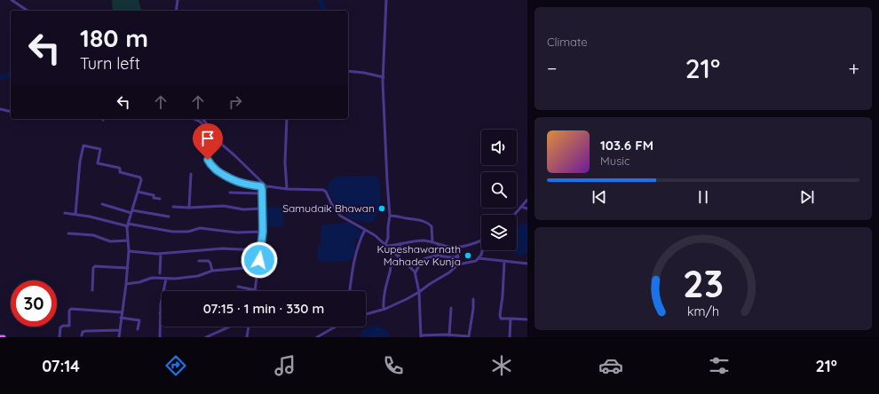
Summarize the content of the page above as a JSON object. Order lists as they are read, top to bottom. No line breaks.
{"places":["Samudaik Bhawan","Kupeshawarnath Mahadev Kunja"],"page":{"tile":"Climate","turn":["180 m","Turn left"],"heat":["−","21°","+"],"song":["103.6 FM","Music"],"limit":"30","trip":"07:15 · 1 min · 330 m","tabs":["07:14","21°"],"gauge":["23","km/h"]}}
